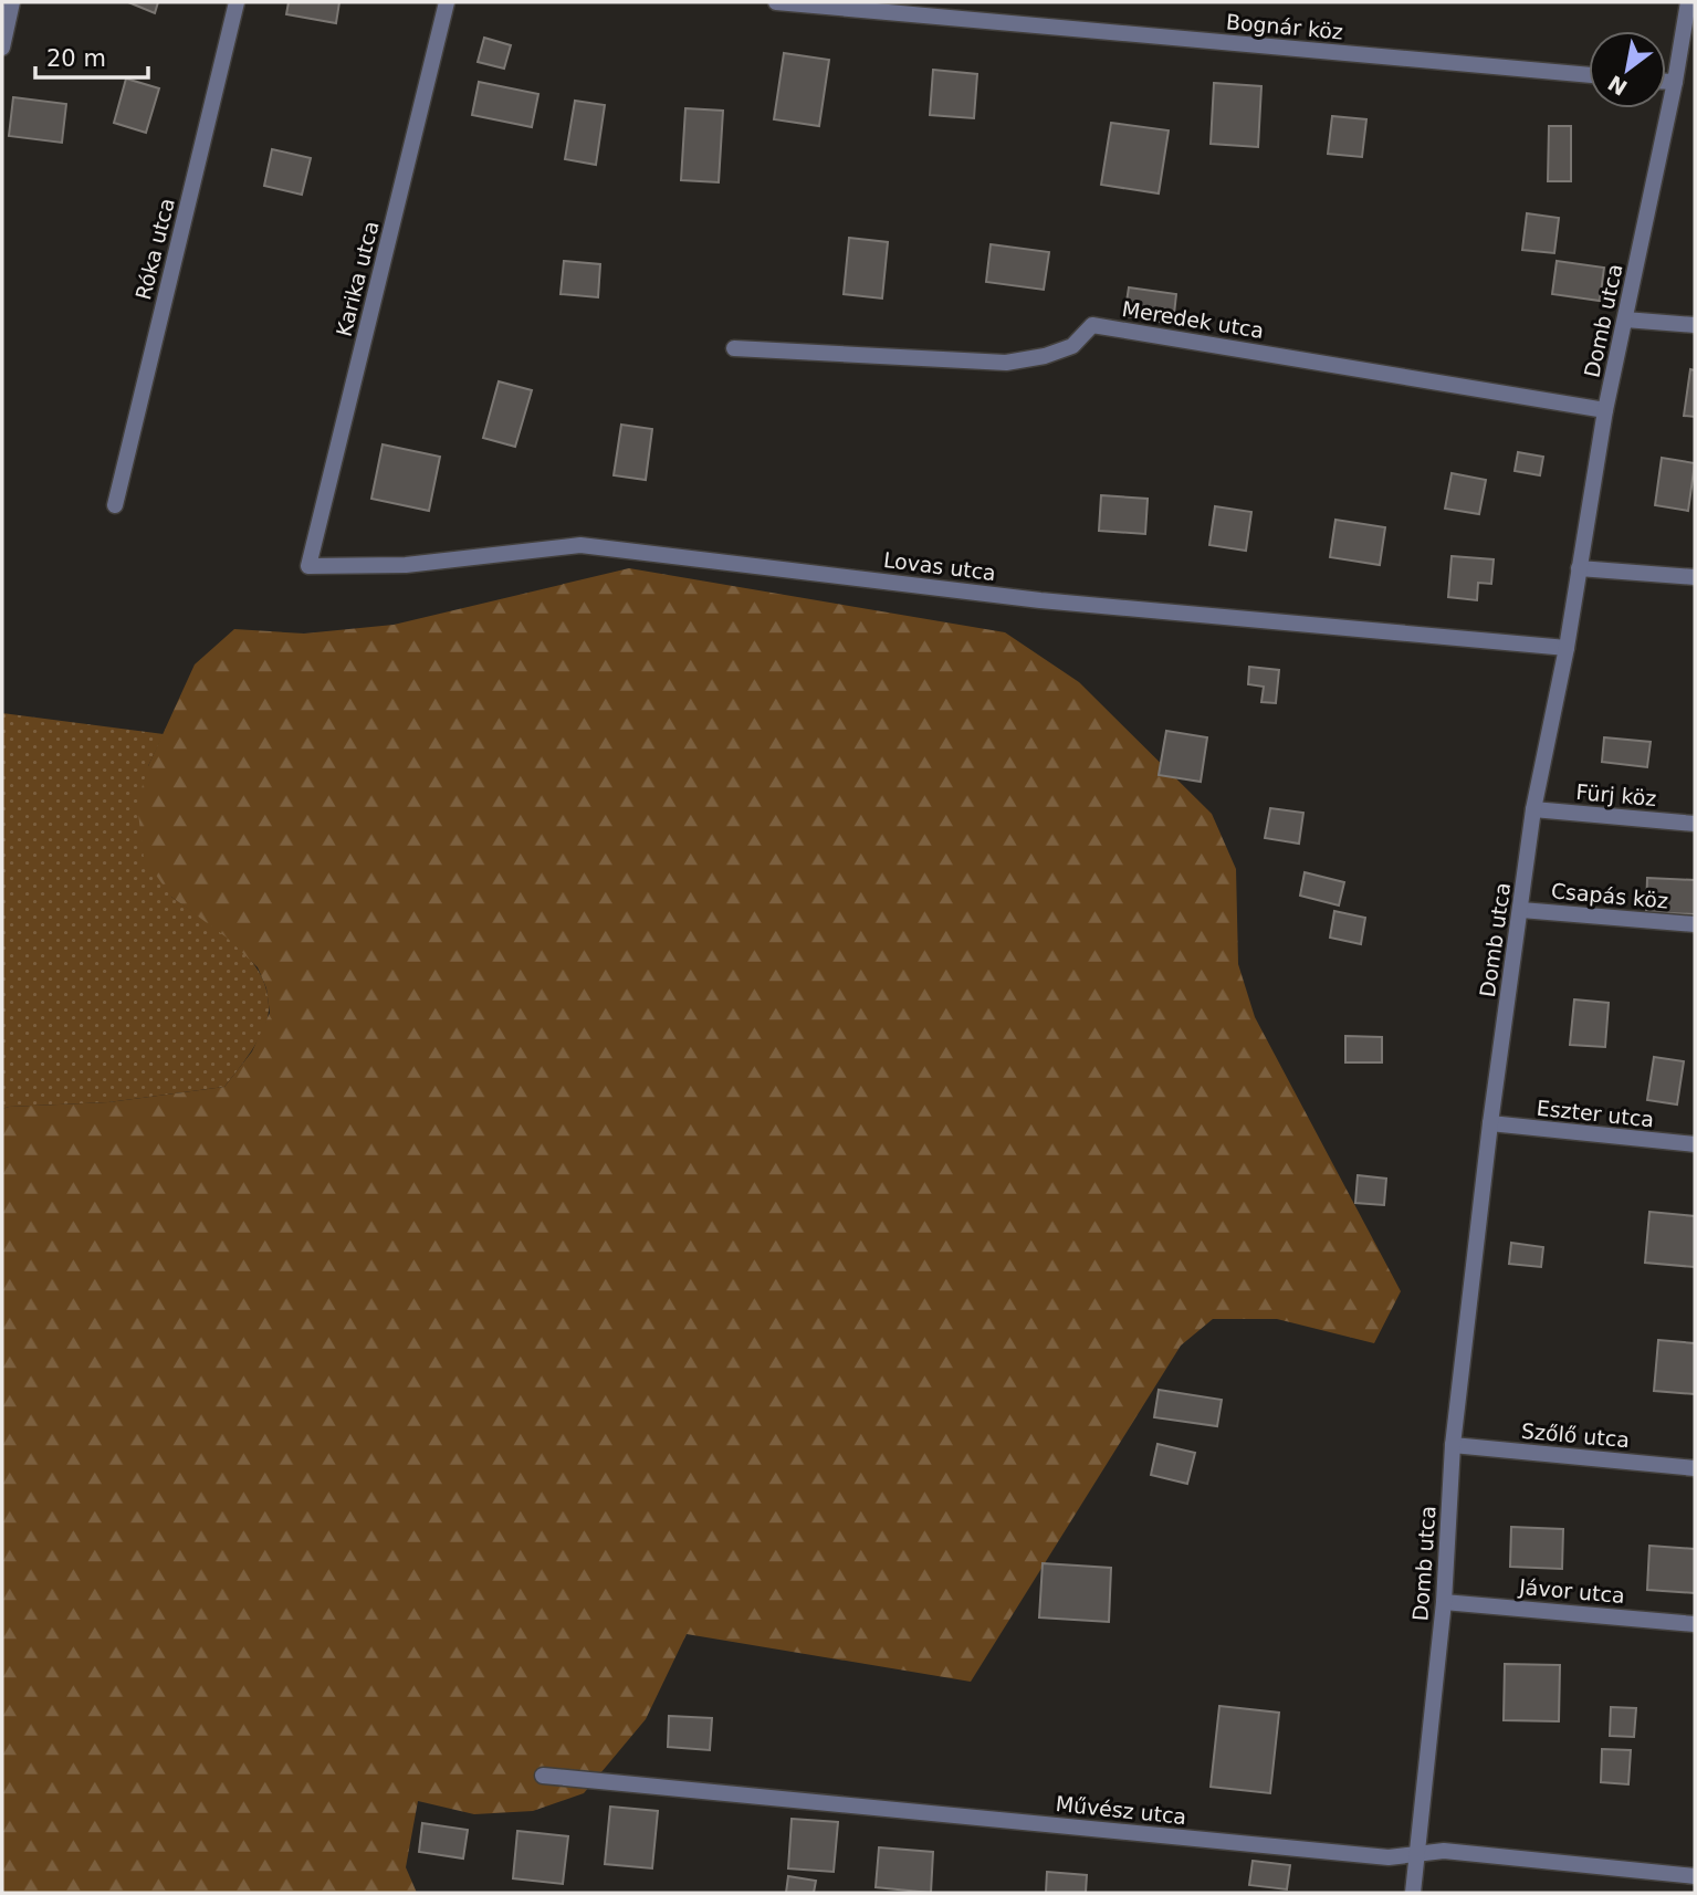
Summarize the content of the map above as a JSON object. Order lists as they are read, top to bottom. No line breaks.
{"streets":{"street":["Bognár köz","Róka utca","Karika utca","Meredek utca","Domb utca","Lovas utca","Fürj köz","Csapás köz","Eszter utca","Szőlő utca","Jávor utca","Művész utca"]},"crossings":[["Karika utca","Lovas utca"],["Meredek utca","Domb utca"],["Domb utca","Lovas utca"],["Domb utca","Fürj köz"],["Domb utca","Csapás köz"],["Domb utca","Eszter utca"],["Domb utca","Szőlő utca"],["Domb utca","Jávor utca"],["Domb utca","Művész utca"]],"scale_bar":"20 m","north":"bottom left"}
